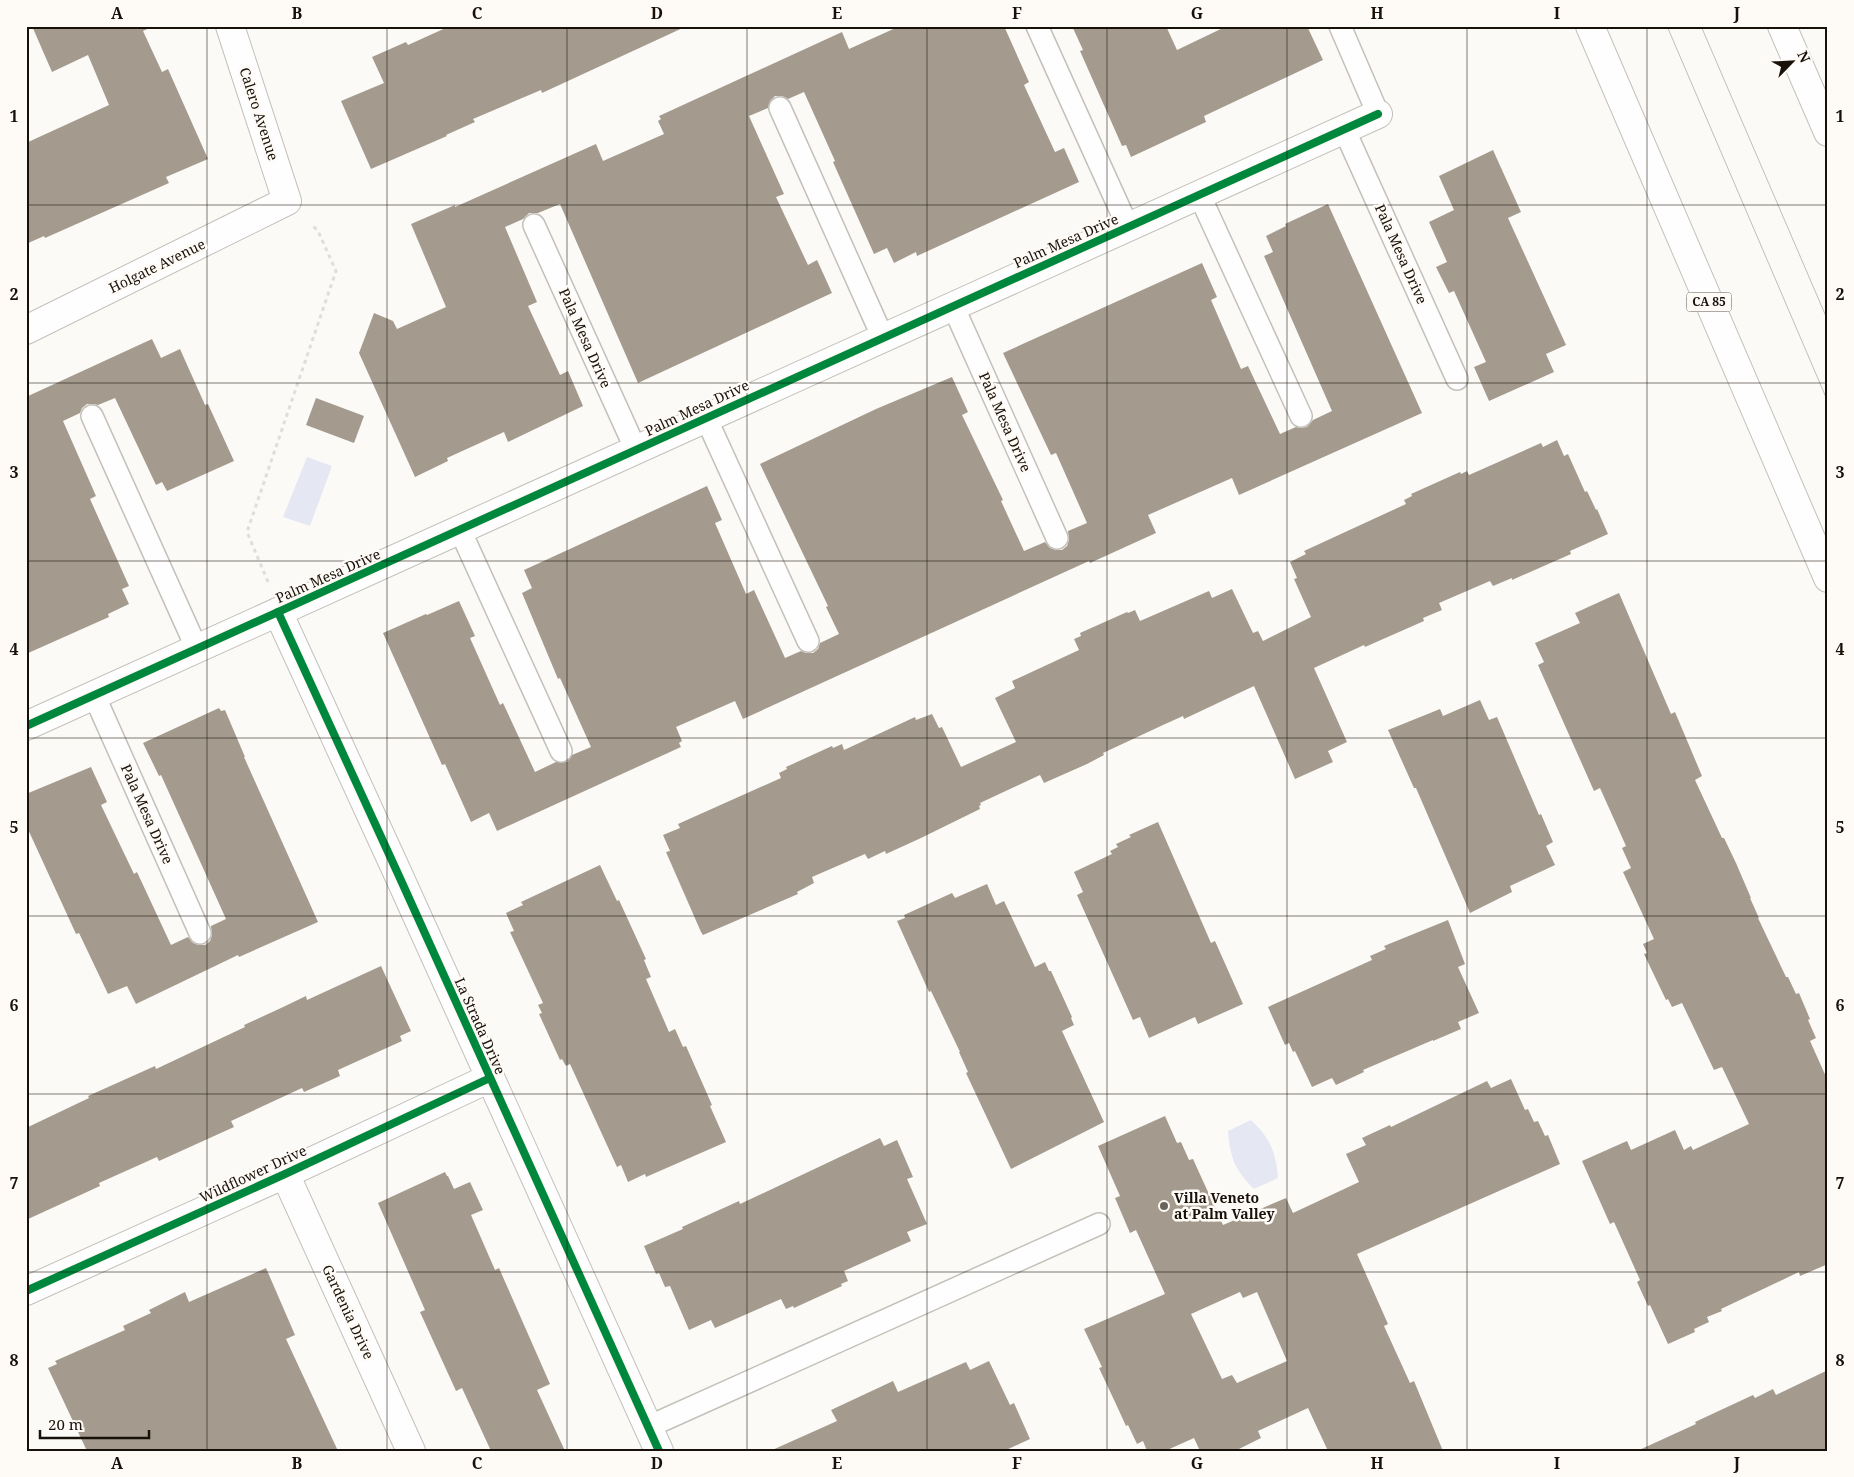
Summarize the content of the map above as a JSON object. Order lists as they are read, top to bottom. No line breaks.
{"streets":{"main road":["Calero Avenue","Palm Mesa Drive","Holgate Avenue","CA 85","La Strada Drive","Wildflower Drive","Gardenia Drive"],"lane":["Pala Mesa Drive"]},"crossings":[["Calero Avenue","Holgate Avenue"],["Palm Mesa Drive","Pala Mesa Drive"],["Palm Mesa Drive","La Strada Drive"],["La Strada Drive","Wildflower Drive"],["Wildflower Drive","Gardenia Drive"]],"places":["Villa Veneto at Palm Valley"],"scale_bar":"20 m","north":"top right","grid":{"columns":["A","B","C","D","E","F","G","H","I","J"],"rows":["1","2","3","4","5","6","7","8"]}}
